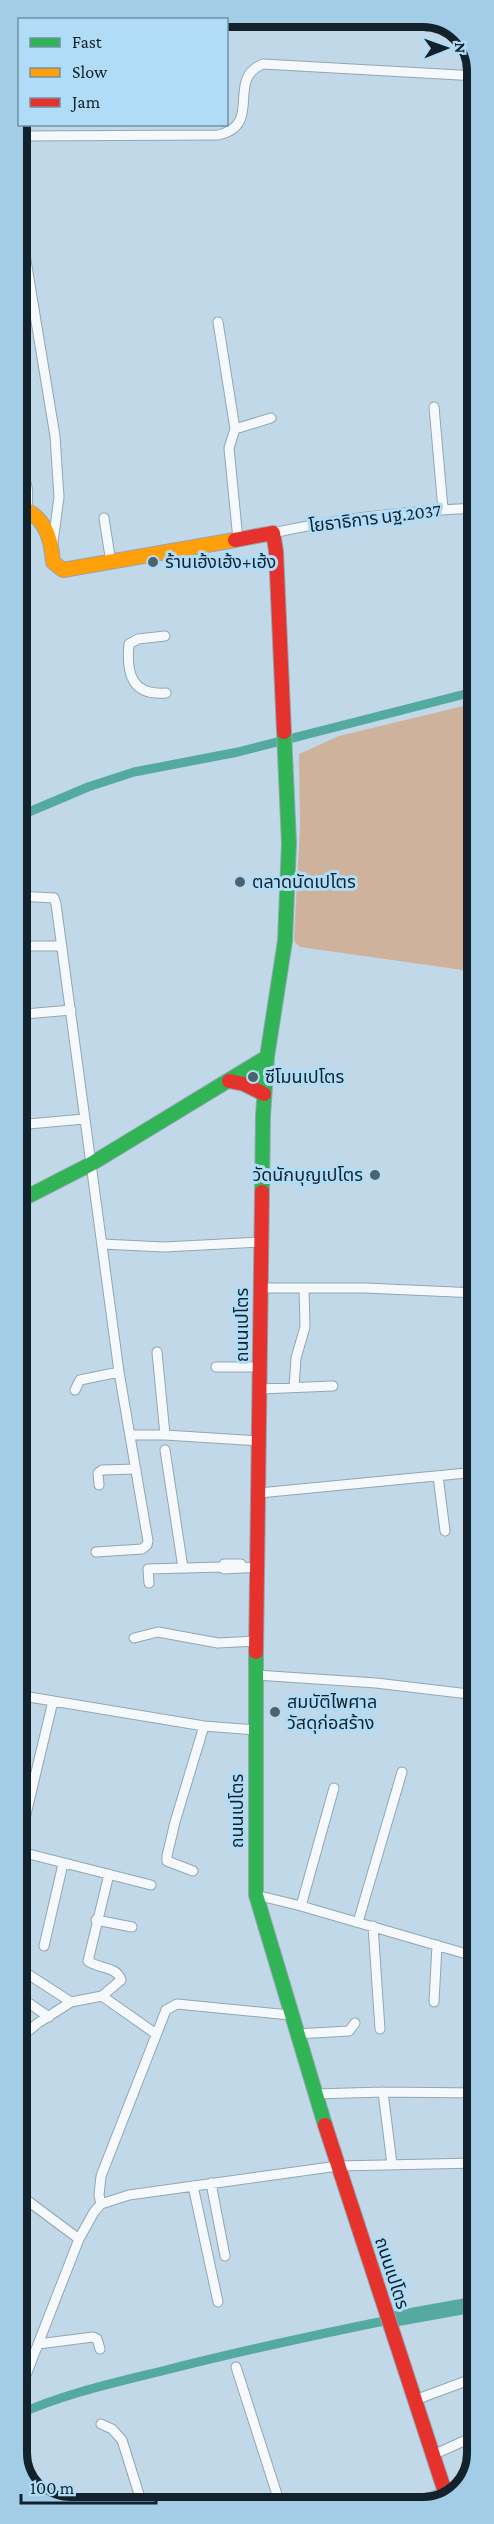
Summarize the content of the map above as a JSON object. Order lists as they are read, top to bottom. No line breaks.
{"streets":{"street":["โยธาธิการ นฐ.2037","ถนนเปโตร"]},"crossings":[["โยธาธิการ นฐ.2037","ถนนเปโตร"]],"places":["ร้านเฮ้งเฮ้ง+เฮ้ง","ตลาดนัดเปโตร","ซีโมนเปโตร","วัดนักบุญเปโตร","สมบัติไพศาล วัสดุก่อสร้าง"],"legend":["Fast","Slow","Jam"],"scale_bar":"100 m","north":"right"}
